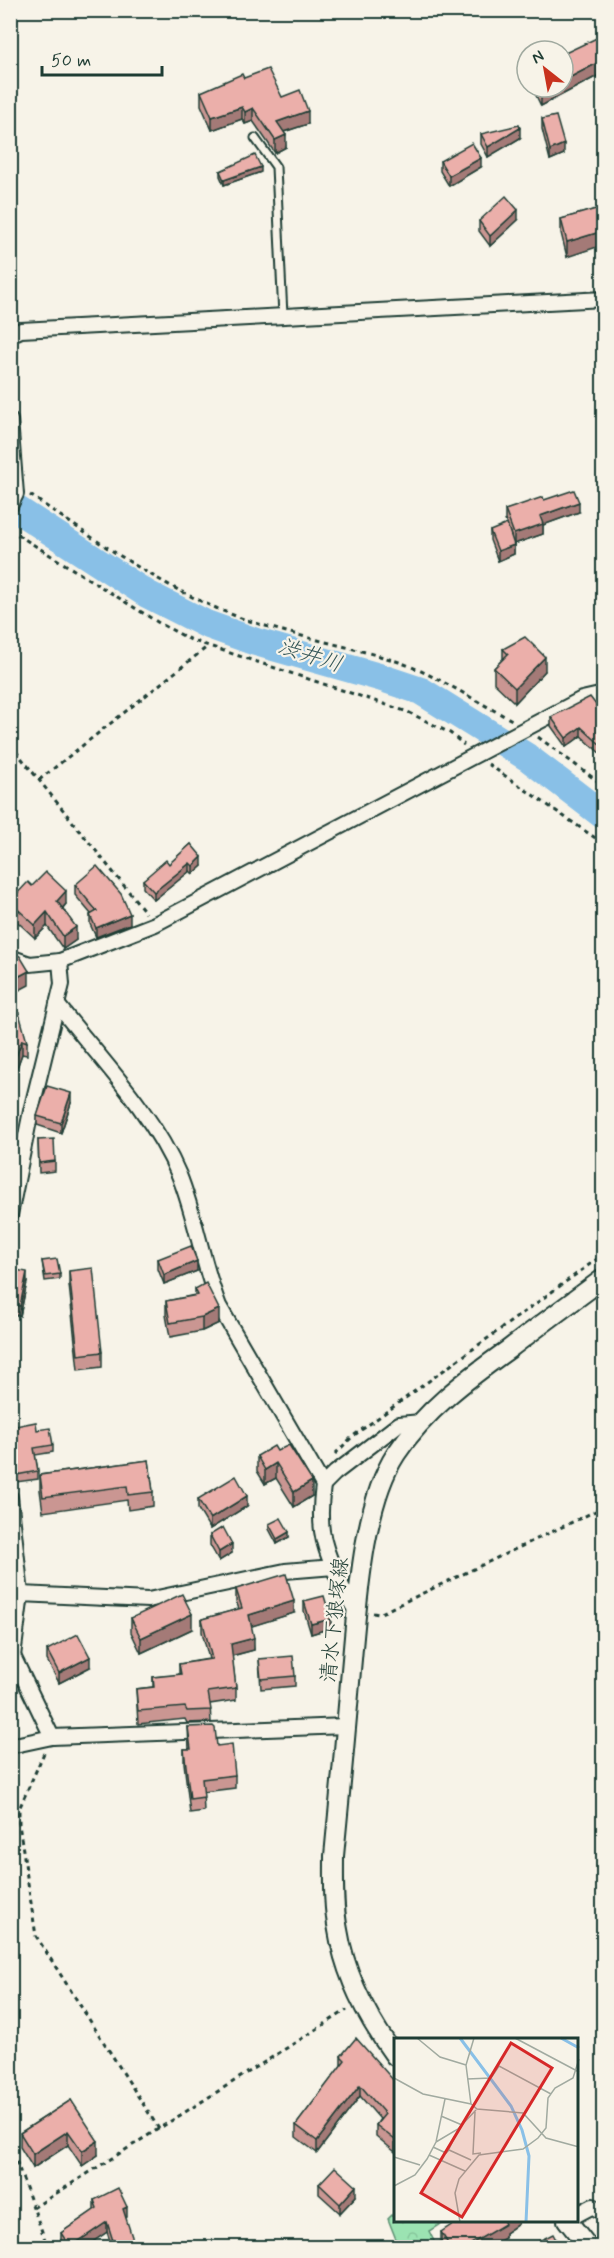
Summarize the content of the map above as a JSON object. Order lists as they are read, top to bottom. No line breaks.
{"streets":{"main road":["清水下狼塚線"]},"water":["渋井川"],"scale_bar":"50 m","north":"top left"}
